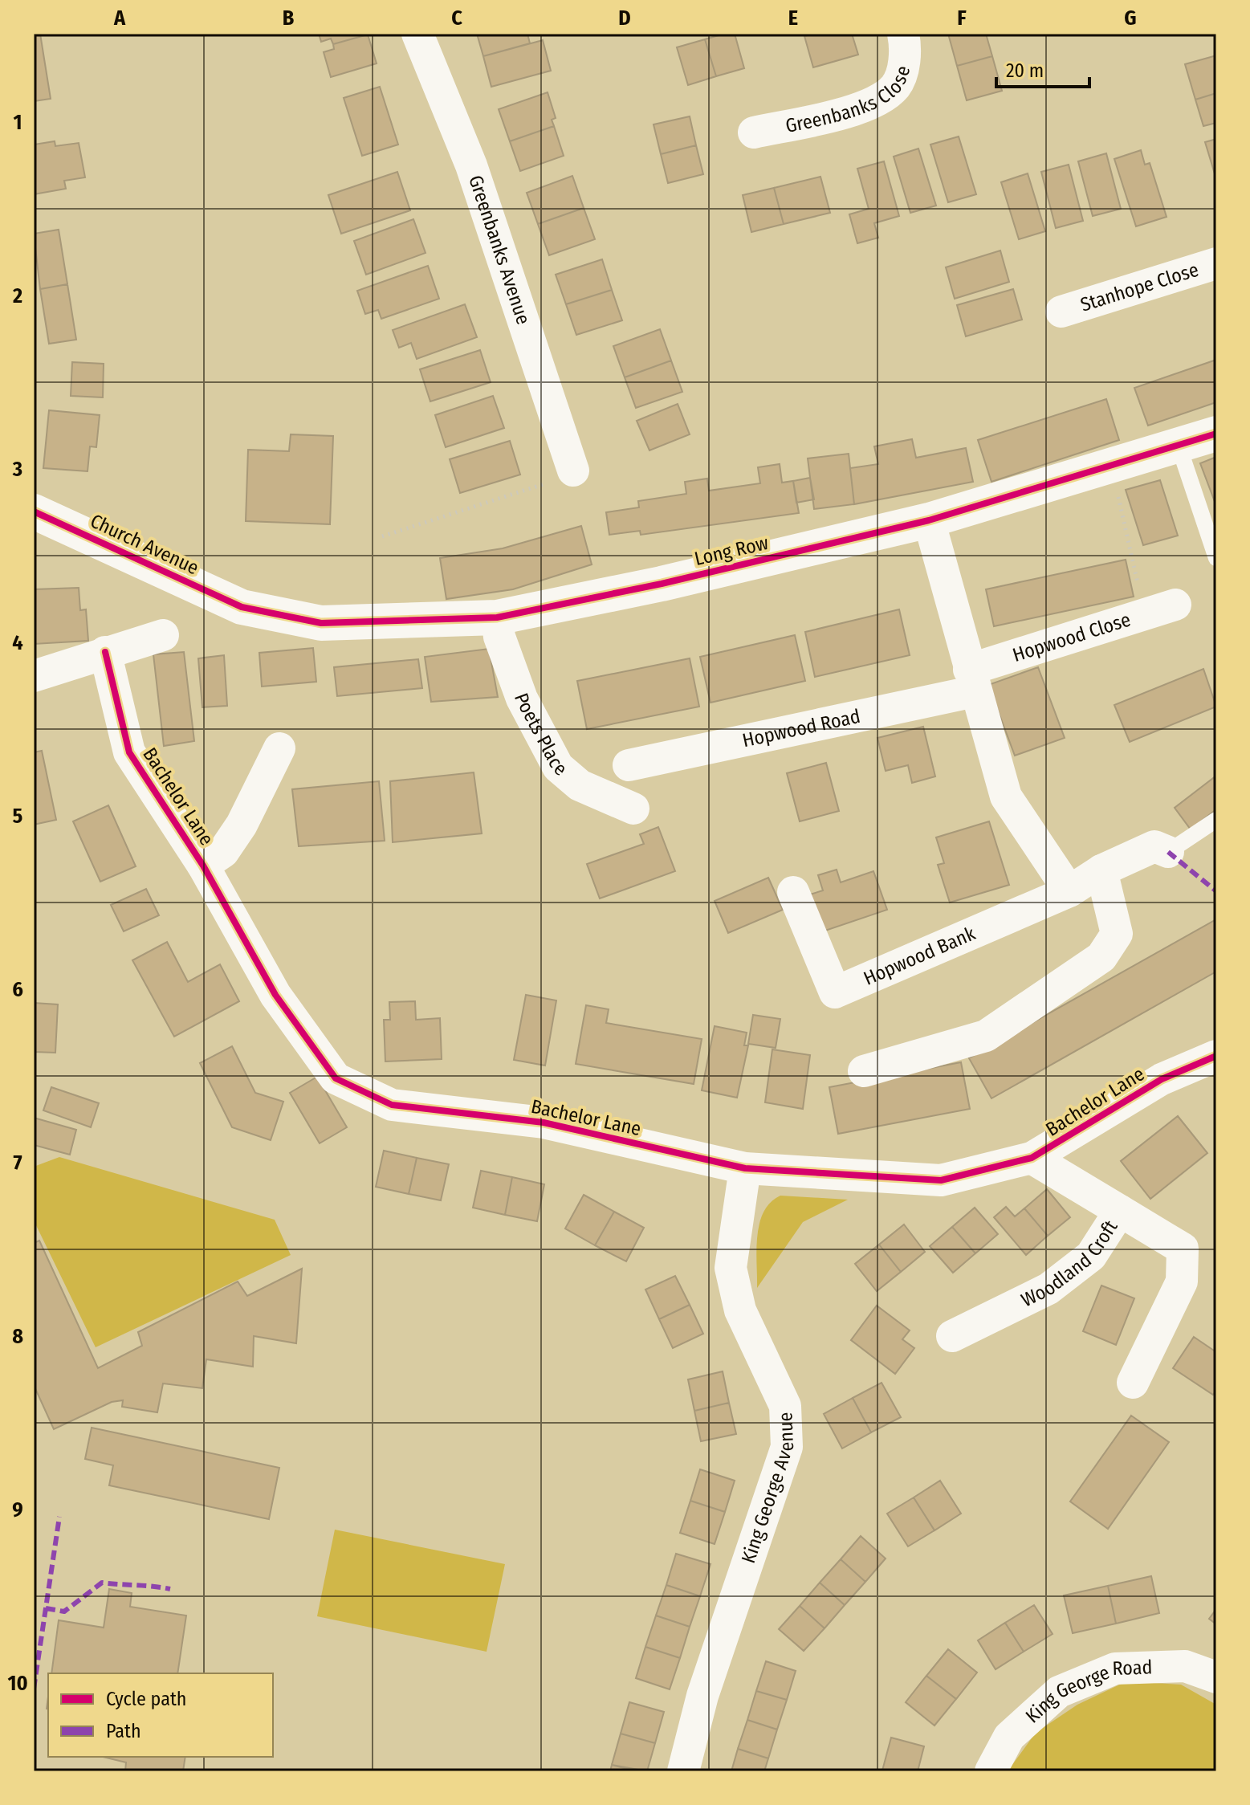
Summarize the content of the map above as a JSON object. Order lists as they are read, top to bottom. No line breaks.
{"streets":{"street":["Greenbanks Close","Greenbanks Avenue","Stanhope Close","Church Avenue","Long Row","Hopwood Close","Hopwood Road","Poets Place","Bachelor Lane","Hopwood Bank","Woodland Croft","King George Avenue","King George Road"]},"crossings":[["Church Avenue","Long Row"],["Long Row","Poets Place"],["Hopwood Close","Hopwood Road"],["Bachelor Lane","Woodland Croft"],["Bachelor Lane","King George Avenue"]],"legend":["Cycle path","Path"],"scale_bar":"20 m","grid":{"columns":["A","B","C","D","E","F","G"],"rows":["1","2","3","4","5","6","7","8","9","10"]}}
